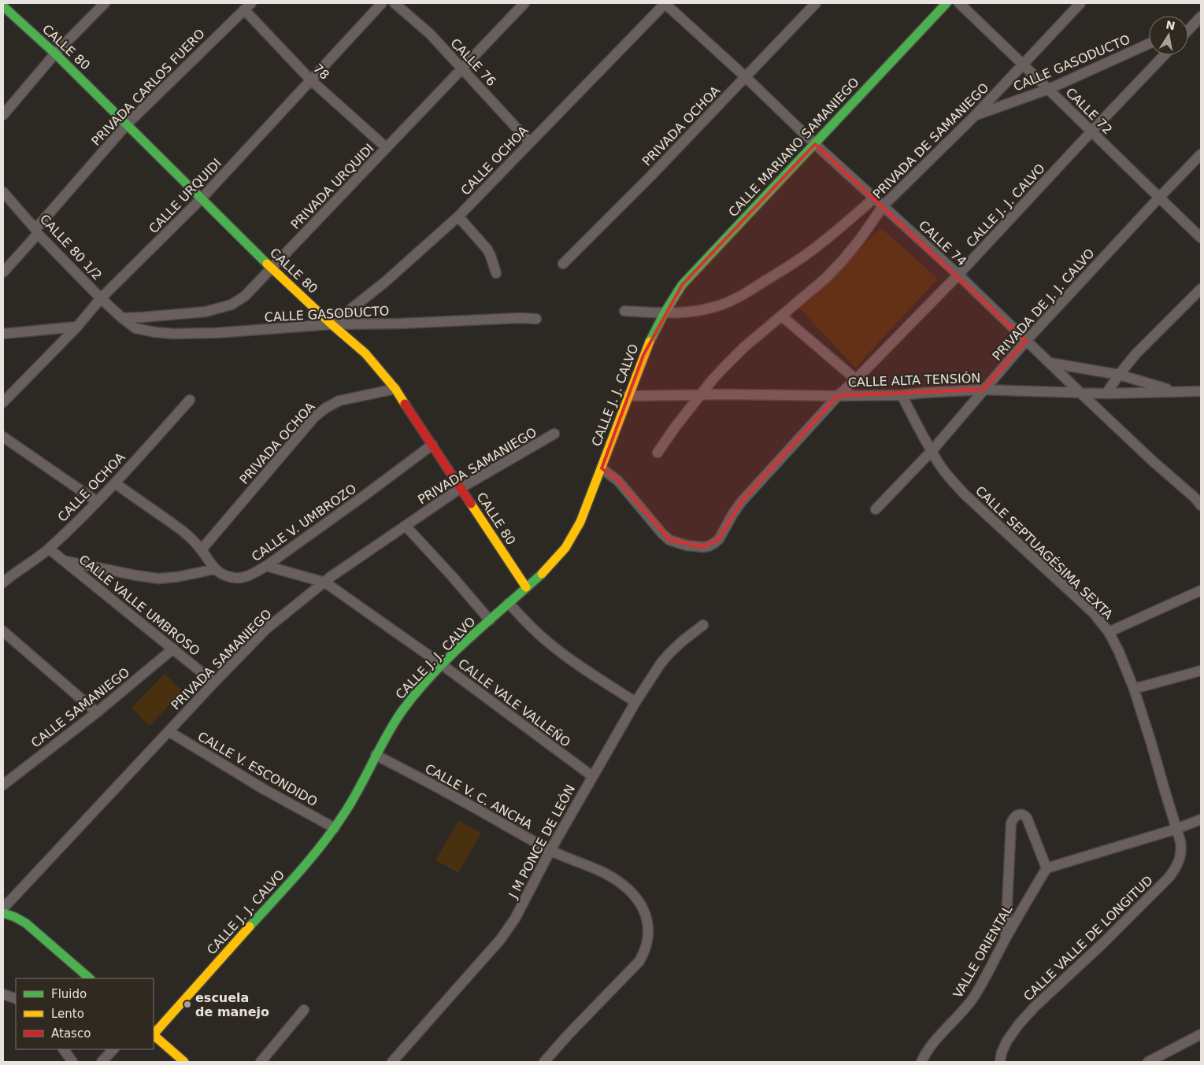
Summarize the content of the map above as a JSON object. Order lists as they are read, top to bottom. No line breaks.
{"streets":{"street":["CALLE 80","CALLE 76","CALLE GASODUCTO","78","PRIVADA CARLOS FUERO","CALLE 72","PRIVADA OCHOA","PRIVADA DE SAMANIEGO","CALLE MARIANO SAMANIEGO","CALLE OCHOA","PRIVADA URQUIDI","CALLE URQUIDI","CALLE J. J. CALVO","CALLE 74","CALLE 80 1/2","PRIVADA DE J. J. CALVO","CALLE ALTA TENSIÓN","PRIVADA SAMANIEGO","CALLE V. UMBROZO","CALLE SEPTUAGÉSIMA SEXTA","CALLE VALLE UMBROSO","CALLE VALE VALLEÑO","CALLE SAMANIEGO","CALLE V. ESCONDIDO","CALLE V. C. ANCHA","J M PONCE DE LEÓN","CALLE VALLE DE LONGITUD","VALLE ORIENTAL"]},"crossings":[["CALLE 80","CALLE GASODUCTO"],["CALLE 80","PRIVADA CARLOS FUERO"],["CALLE 80","PRIVADA OCHOA"],["CALLE 80","CALLE OCHOA"],["CALLE 80","PRIVADA URQUIDI"],["CALLE 80","CALLE URQUIDI"],["CALLE 80","CALLE J. J. CALVO"],["CALLE 80","PRIVADA SAMANIEGO"],["CALLE 80","CALLE V. UMBROZO"],["CALLE 76","CALLE OCHOA"],["CALLE 76","PRIVADA URQUIDI"],["CALLE GASODUCTO","CALLE 72"],["CALLE GASODUCTO","PRIVADA DE SAMANIEGO"],["CALLE GASODUCTO","CALLE OCHOA"],["CALLE GASODUCTO","PRIVADA URQUIDI"],["CALLE GASODUCTO","CALLE 80 1/2"],["78","PRIVADA CARLOS FUERO"],["78","PRIVADA URQUIDI"],["78","CALLE URQUIDI"],["PRIVADA CARLOS FUERO","CALLE 80 1/2"],["CALLE 72","PRIVADA DE SAMANIEGO"],["CALLE 72","CALLE J. J. CALVO"],["CALLE 72","PRIVADA DE J. J. CALVO"],["PRIVADA OCHOA","CALLE 74"],["PRIVADA OCHOA","CALLE V. UMBROZO"],["PRIVADA DE SAMANIEGO","CALLE MARIANO SAMANIEGO"],["PRIVADA DE SAMANIEGO","CALLE J. J. CALVO"],["PRIVADA DE SAMANIEGO","CALLE 74"],["PRIVADA DE SAMANIEGO","CALLE ALTA TENSIÓN"],["CALLE MARIANO SAMANIEGO","CALLE J. J. CALVO"],["CALLE MARIANO SAMANIEGO","CALLE 74"],["CALLE OCHOA","CALLE 74"],["CALLE OCHOA","CALLE V. UMBROZO"],["CALLE OCHOA","CALLE VALLE UMBROSO"],["PRIVADA URQUIDI","CALLE 80 1/2"],["CALLE URQUIDI","CALLE 80 1/2"],["CALLE J. J. CALVO","CALLE 74"],["CALLE J. J. CALVO","CALLE ALTA TENSIÓN"],["CALLE J. J. CALVO","CALLE VALE VALLEÑO"],["CALLE J. J. CALVO","CALLE V. ESCONDIDO"],["CALLE J. J. CALVO","CALLE V. C. ANCHA"],["CALLE 74","PRIVADA DE J. J. CALVO"],["CALLE 74","CALLE ALTA TENSIÓN"],["PRIVADA DE J. J. CALVO","CALLE ALTA TENSIÓN"],["PRIVADA DE J. J. CALVO","CALLE SEPTUAGÉSIMA SEXTA"],["CALLE ALTA TENSIÓN","CALLE SEPTUAGÉSIMA SEXTA"],["PRIVADA SAMANIEGO","CALLE VALLE UMBROSO"],["PRIVADA SAMANIEGO","CALLE VALE VALLEÑO"],["PRIVADA SAMANIEGO","CALLE V. ESCONDIDO"],["CALLE V. UMBROZO","CALLE VALE VALLEÑO"],["CALLE SEPTUAGÉSIMA SEXTA","CALLE VALLE DE LONGITUD"],["CALLE VALLE UMBROSO","CALLE SAMANIEGO"],["CALLE VALE VALLEÑO","J M PONCE DE LEÓN"],["CALLE V. C. ANCHA","J M PONCE DE LEÓN"]],"places":["escuela de manejo"],"legend":["Fluido","Lento","Atasco"],"north":"top"}
